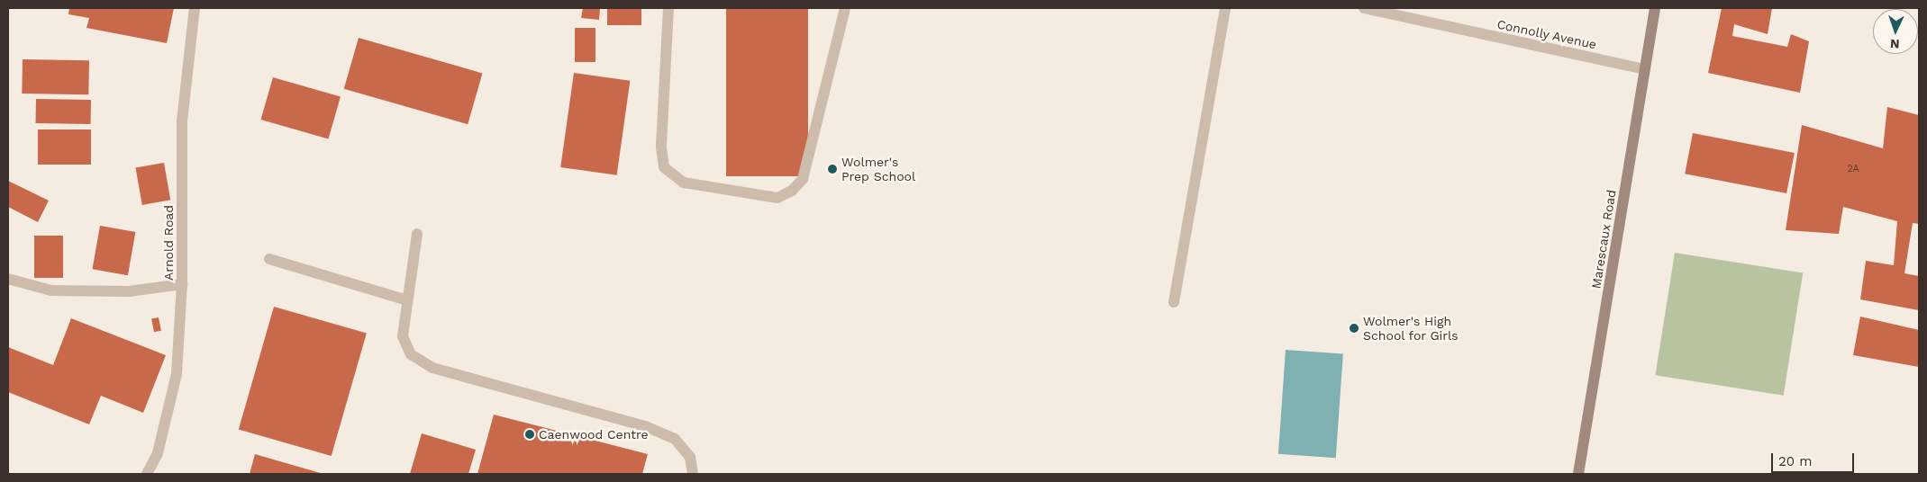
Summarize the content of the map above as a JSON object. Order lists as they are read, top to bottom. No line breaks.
{"streets":{"main road":["Marescaux Road"],"street":["Connolly Avenue","Arnold Road"]},"crossings":[["Connolly Avenue","Marescaux Road"]],"places":["Wolmer's Prep School","Wolmer's High School for Girls","Caenwood Centre"],"house_numbers":["2A"],"scale_bar":"20 m","north":"bottom"}
